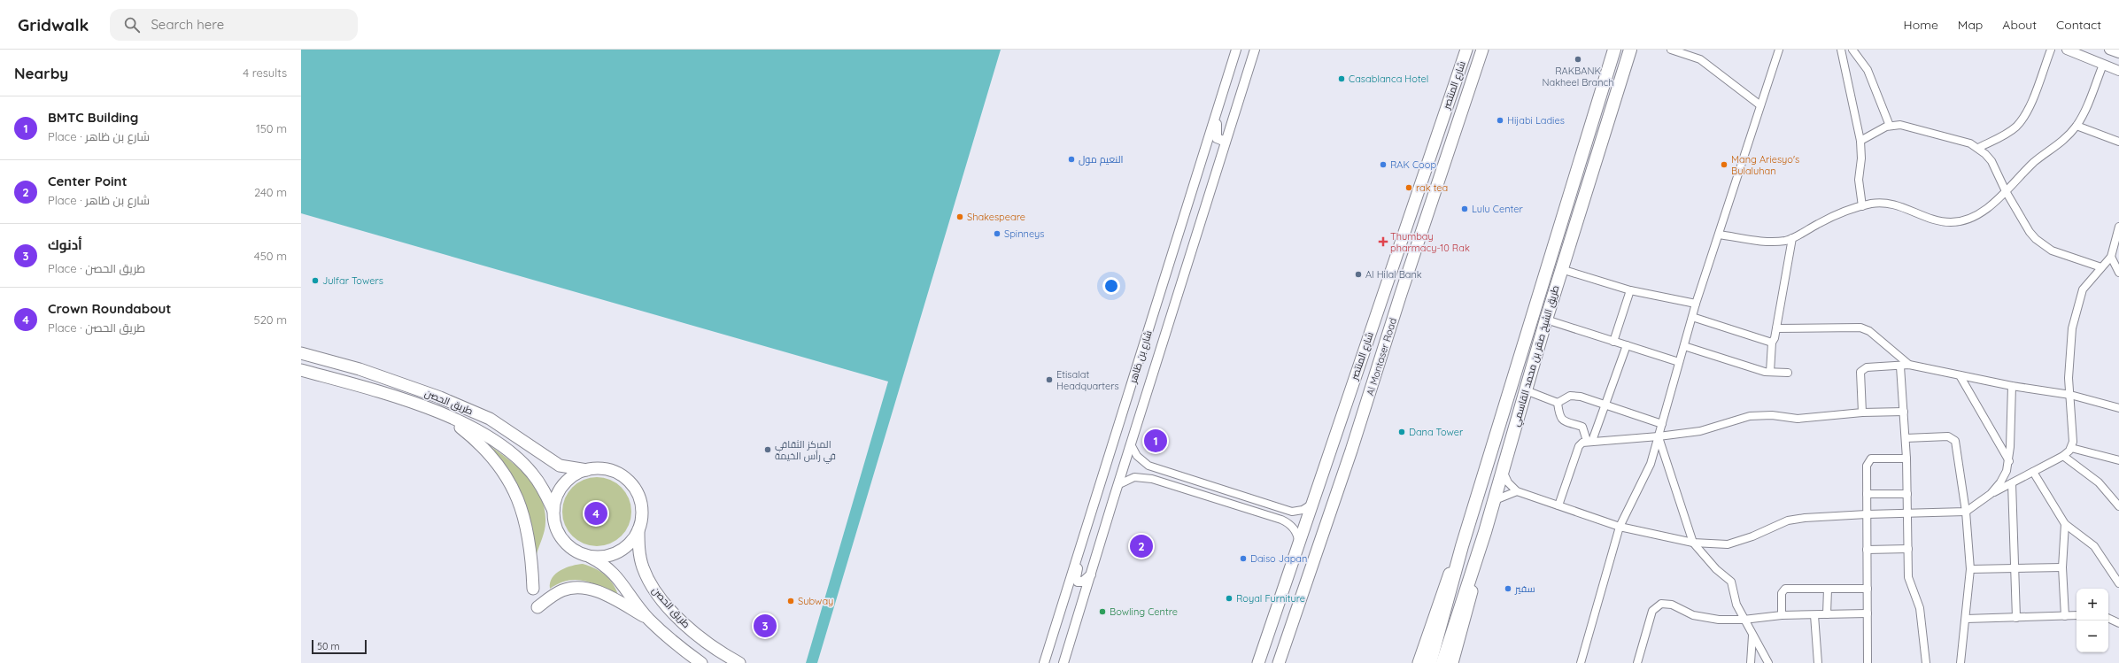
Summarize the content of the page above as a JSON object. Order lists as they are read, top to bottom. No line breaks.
{"streets":{"highway":["طريق الشيخ صقر بن محمد القاسمي"],"main road":["شارع المنتصر","Al Montaser Road","طريق الحصن"],"street":["شارع بن ظاهر"]},"places":{"other":["RAKBANK Nakheel Branch","Casablanca Hotel","Hijabi Ladies","النعيم مول","RAK Coop","Mang Ariesyo's Bulaluhan","rak tea","Lulu Center","Shakespeare","Spinneys","Al Hilal Bank","Julfar Towers","Etisalat Headquarters","Dana Tower","المركز الثقافي في رأس الخيمة","Daiso Japan","سفير","Royal Furniture","Subway","Bowling Centre"],"health":["Thumbay pharmacy-10 Rak"]},"scale_bar":"50 m","page":{"header":"Gridwalk","search":"Search here","nav":["Home","Map","About","Contact"],"heading":["Nearby","4 results"],"list":[{"mark":"1","name":"BMTC Building","note":"Place · شارع بن ظاهر","value":"150 m"},{"mark":"2","name":"Center Point","note":"Place · شارع بن ظاهر","value":"240 m"},{"mark":"3","name":"أدنوك","note":"Place · طريق الحصن","value":"450 m"},{"mark":"4","name":"Crown Roundabout","note":"Place · طريق الحصن","value":"520 m"}],"pins":["1","4","2","3"],"map_buttons":["+","−"],"scale":"50 m"}}
